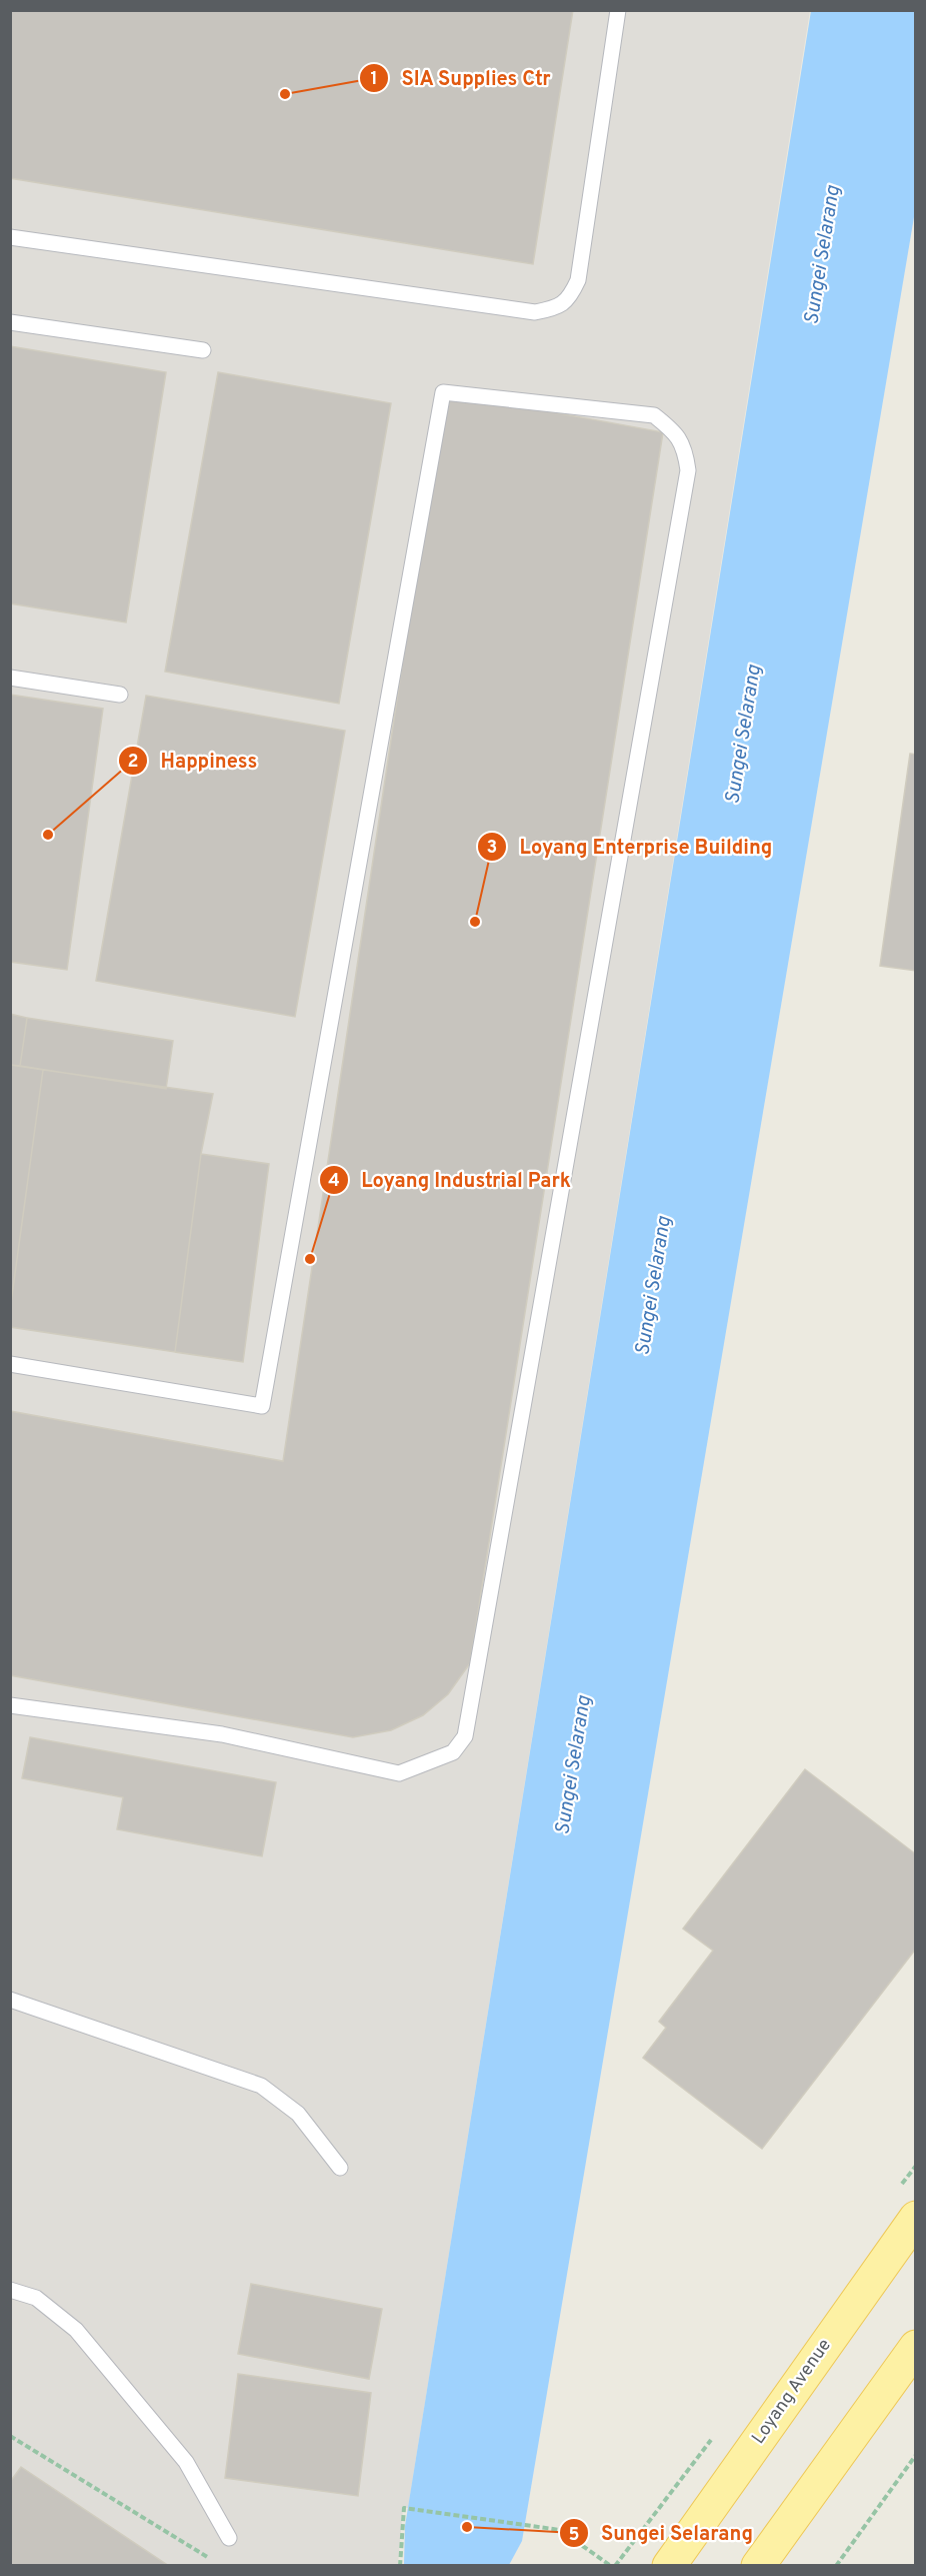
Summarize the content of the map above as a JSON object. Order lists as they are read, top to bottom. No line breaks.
{"streets":{"main road":["Loyang Avenue"]},"water":["Sungei Selarang"],"places":["SIA Supplies Ctr","Happiness","Loyang Enterprise Building","Loyang Industrial Park","Sungei Selarang"]}
